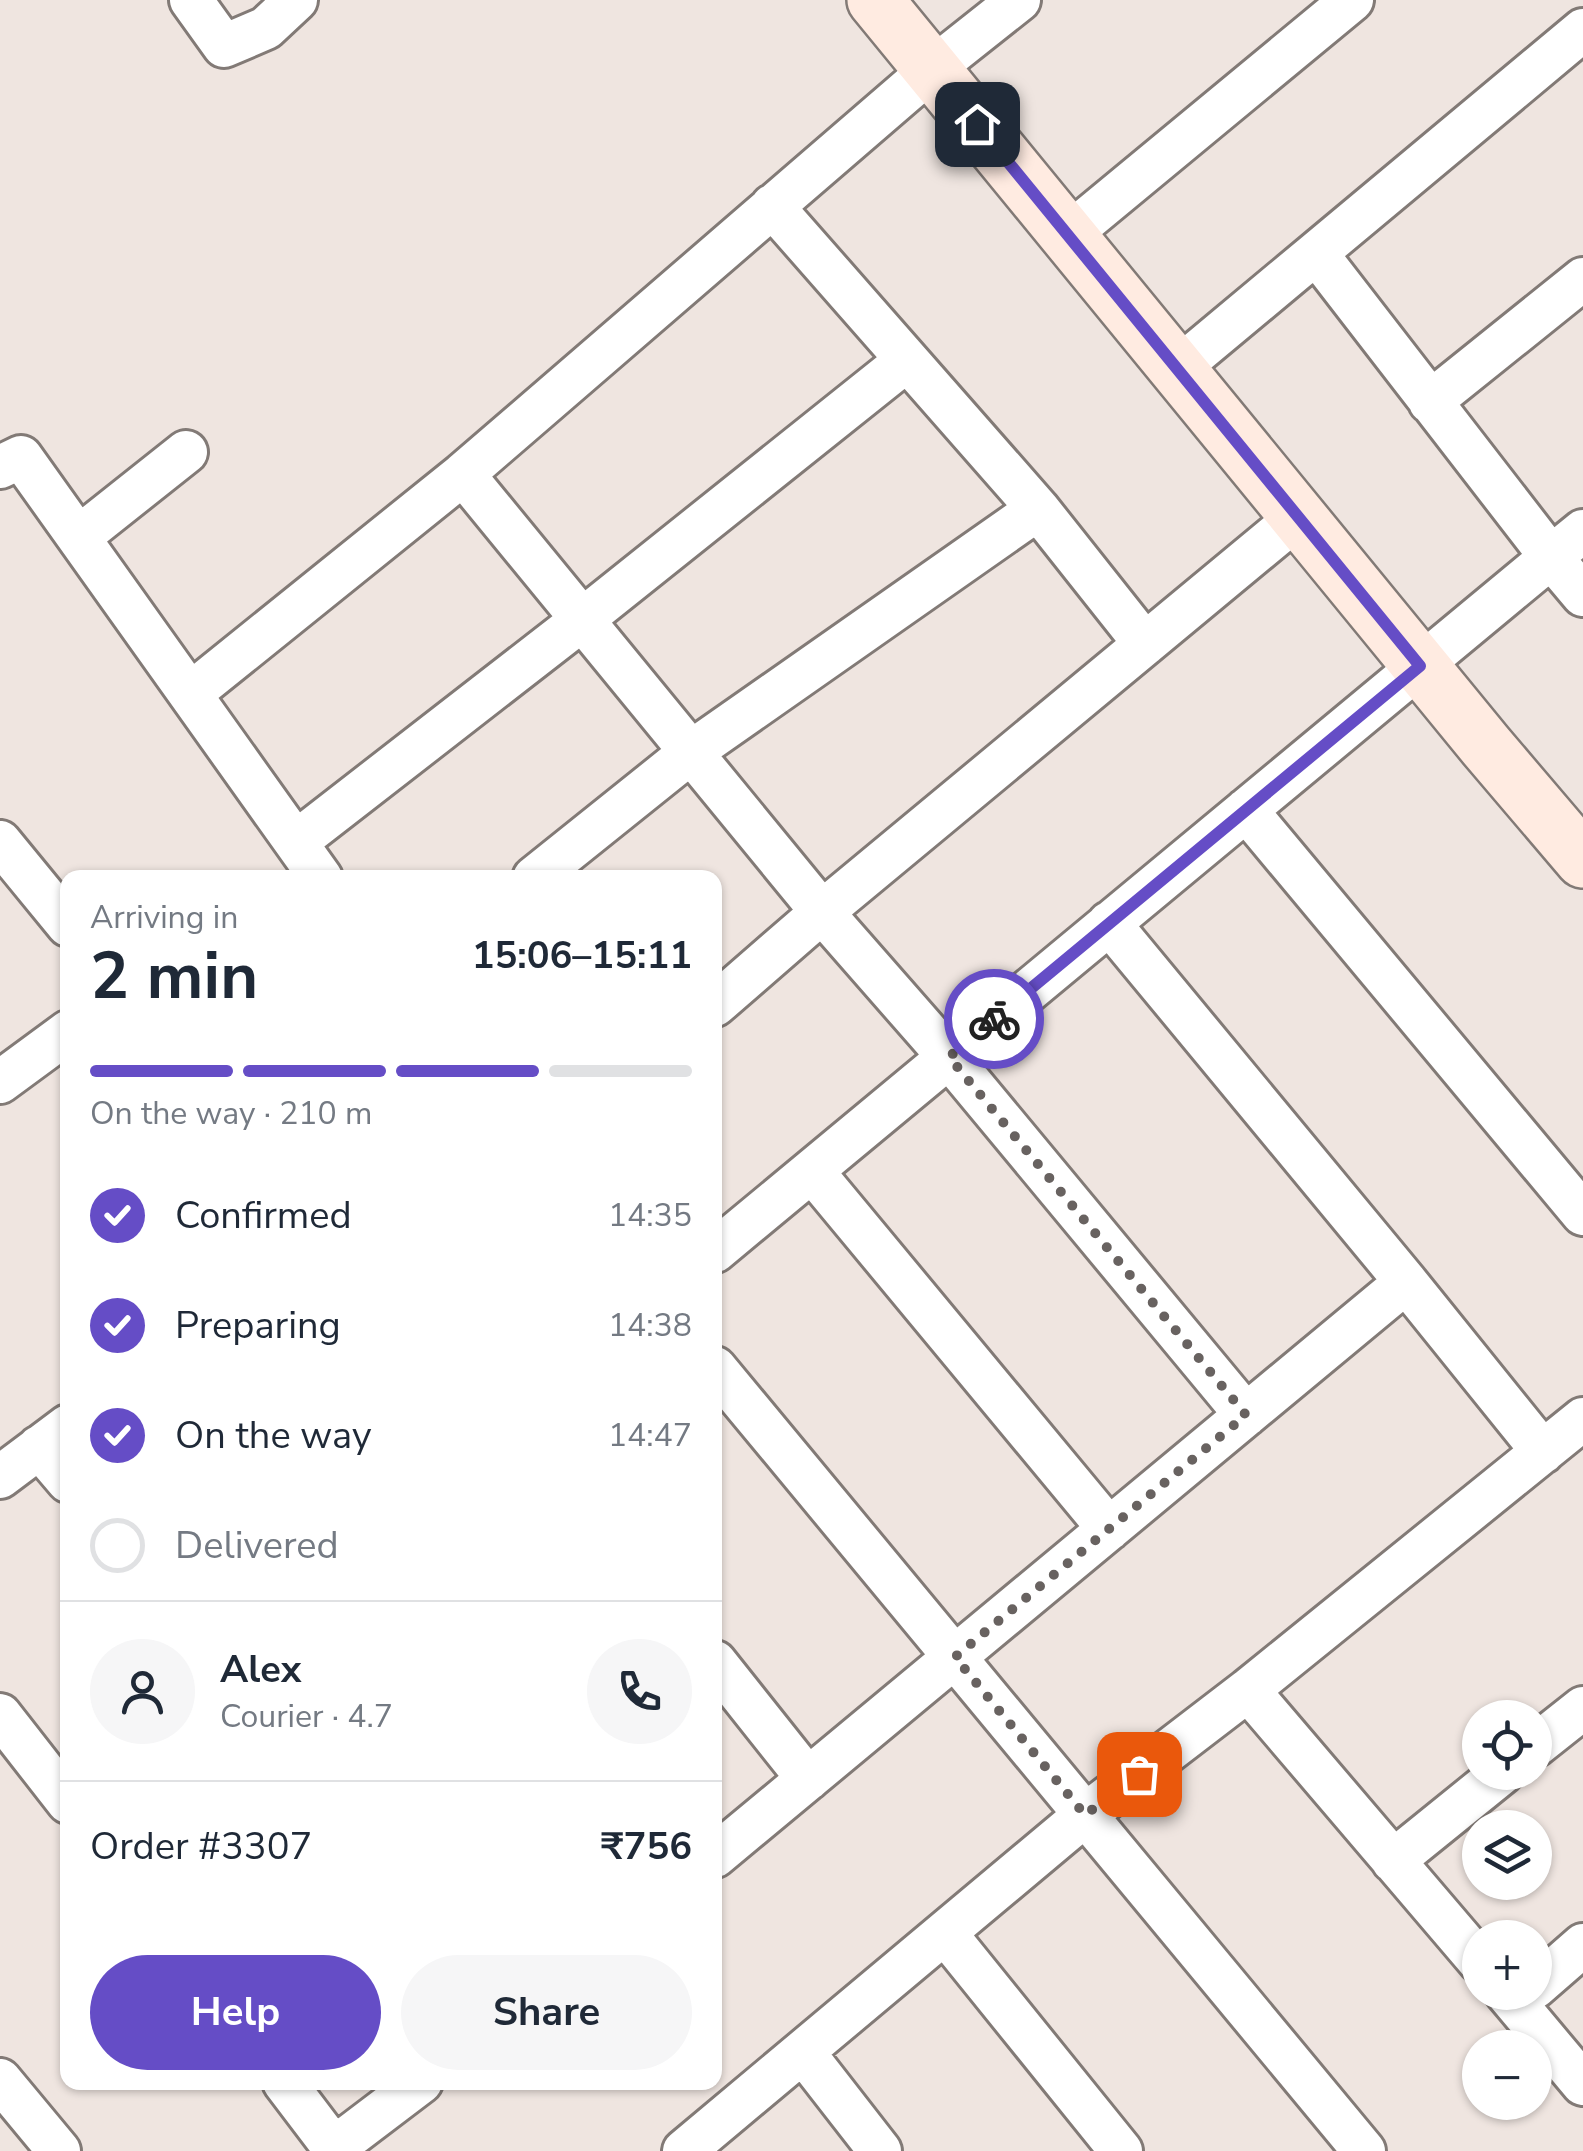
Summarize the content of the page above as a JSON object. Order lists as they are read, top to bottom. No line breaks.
{"page":{"heading":["2 min","Arriving in","15:06–15:11"],"panel":["Alex","Courier · 4.7","Order #3307","₹756"],"bar":"On the way · 210 m","list":[["Confirmed","14:35"],["Preparing","14:38"],["On the way","14:47"],"Delivered"],"map_buttons":["+","−"],"buttons":["Help","Share"]}}
